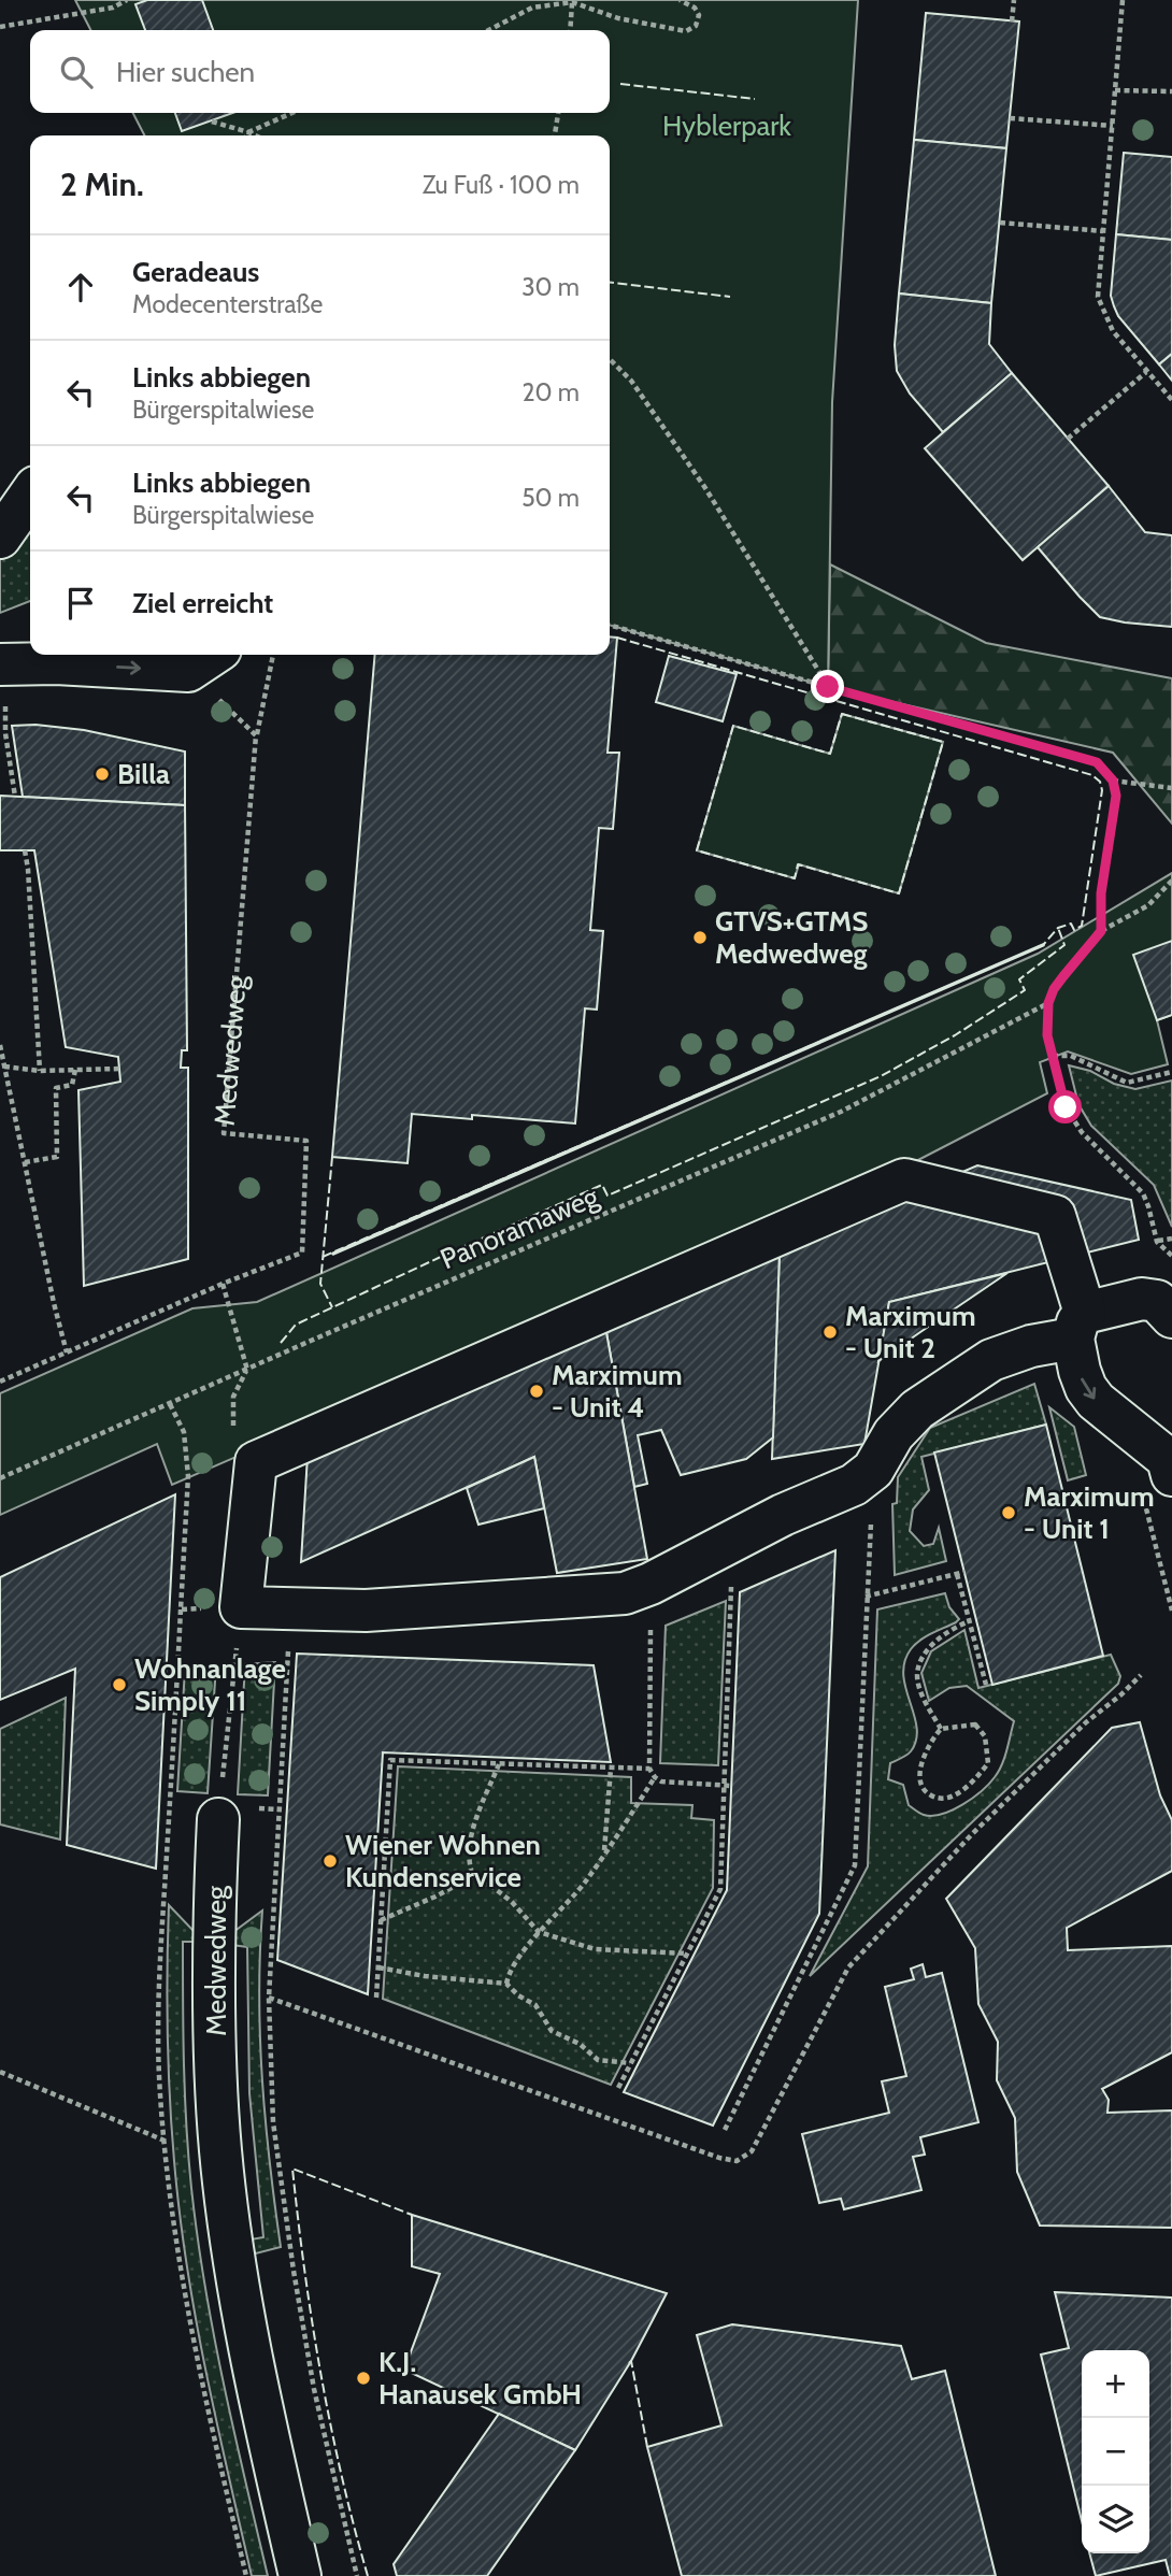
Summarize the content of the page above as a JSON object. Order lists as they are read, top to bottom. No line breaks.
{"streets":{"street":["Medwedweg"],"path":["Panoramaweg"]},"parks":["Hyblerpark"],"places":["Billa","GTVS+GTMS Medwedweg","Marximum - Unit 2","Marximum - Unit 4","Marximum - Unit 1","Wohnanlage Simply 11","Wiener Wohnen Kundenservice","K.J. Hanausek GmbH"],"page":{"search":"Hier suchen","heading":["2 Min.","Zu Fuß · 100 m"],"list":[["Geradeaus","Modecenterstraße","30 m"],["Links abbiegen","Bürgerspitalwiese","20 m"],["Links abbiegen","Bürgerspitalwiese","50 m"],"Ziel erreicht"],"map_buttons":["+","−"]}}
